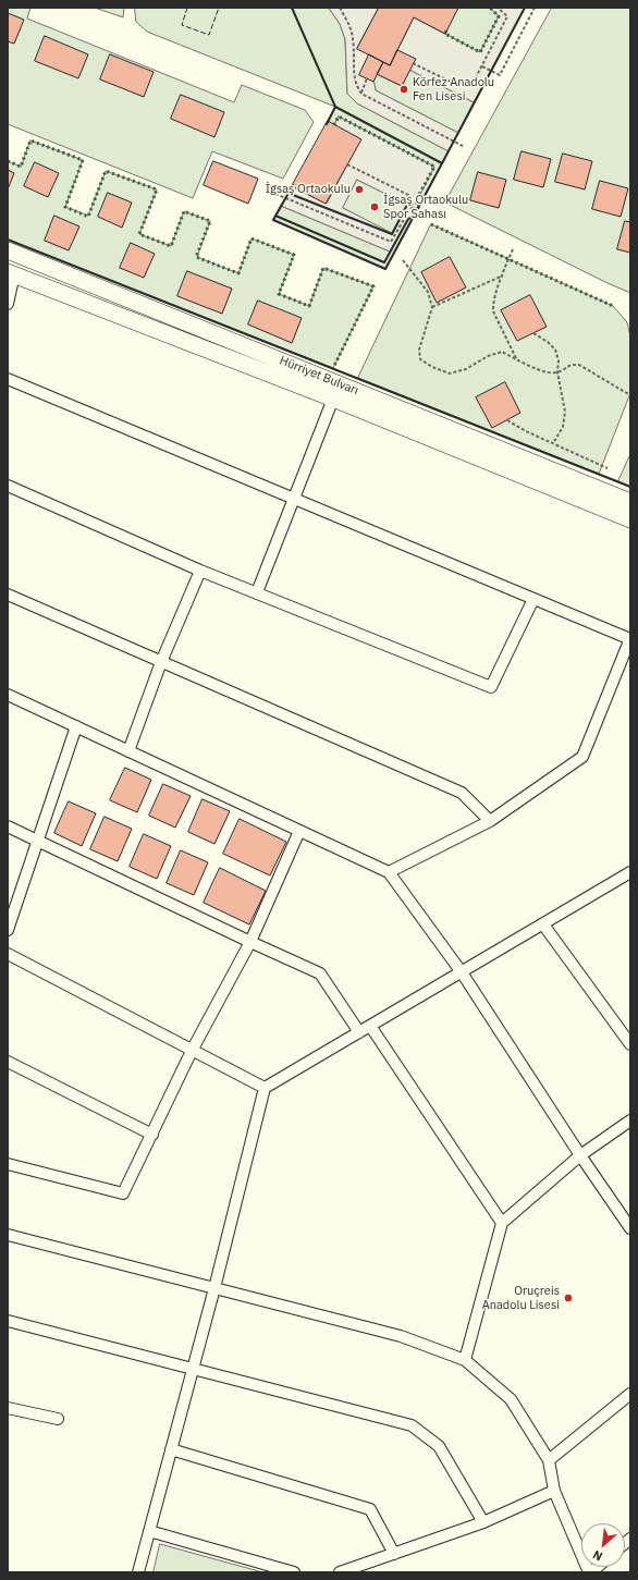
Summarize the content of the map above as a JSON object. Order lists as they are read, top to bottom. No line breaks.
{"streets":{"main road":["Hürriyet Bulvarı"]},"places":["Körfez Anadolu Fen Lisesi","İgsaş Ortaokulu","İgsaş Ortaokulu Spor Sahası","Oruçreis Anadolu Lisesi"],"north":"bottom left"}
